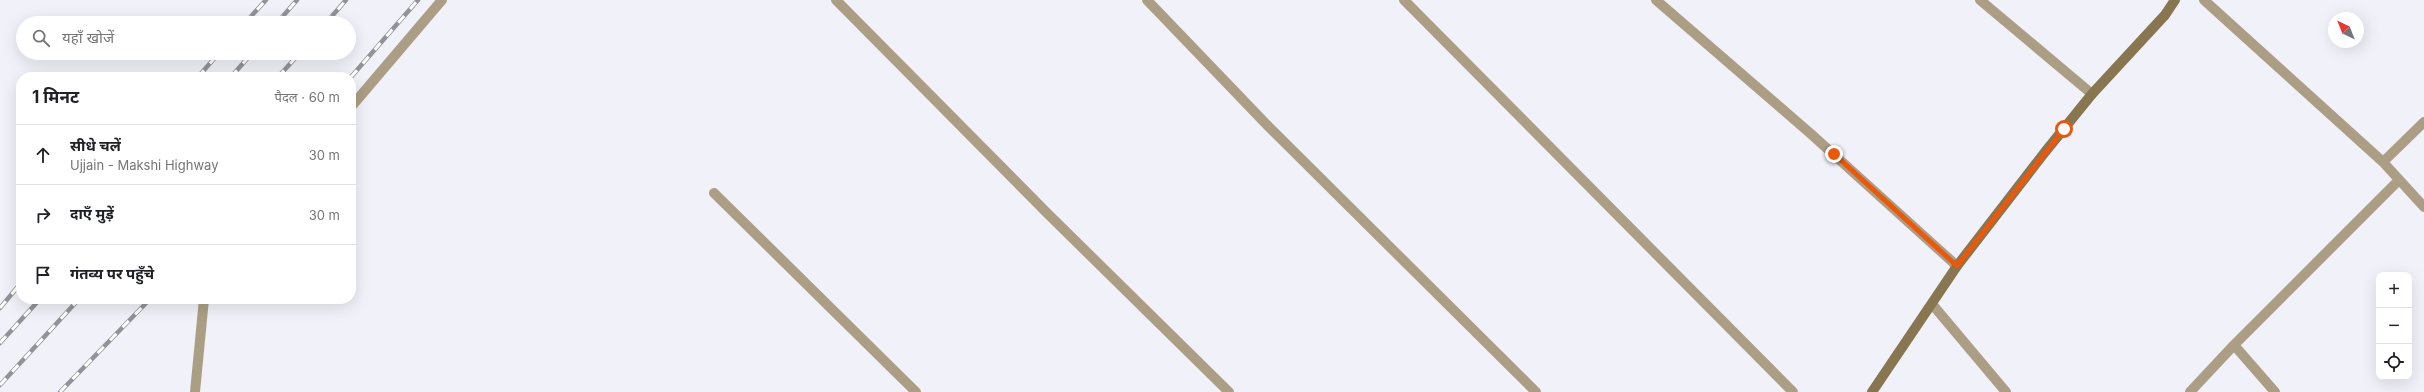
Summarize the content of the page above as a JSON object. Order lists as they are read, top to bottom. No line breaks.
{"north":"top left","page":{"search":"यहाँ खोजें","heading":["1 मिनट","पैदल · 60 m"],"list":[["सीधे चलें","Ujjain - Makshi Highway","30 m"],["दाएँ मुड़ें","30 m"],"गंतव्य पर पहुँचे"],"map_buttons":["+","−"]}}
